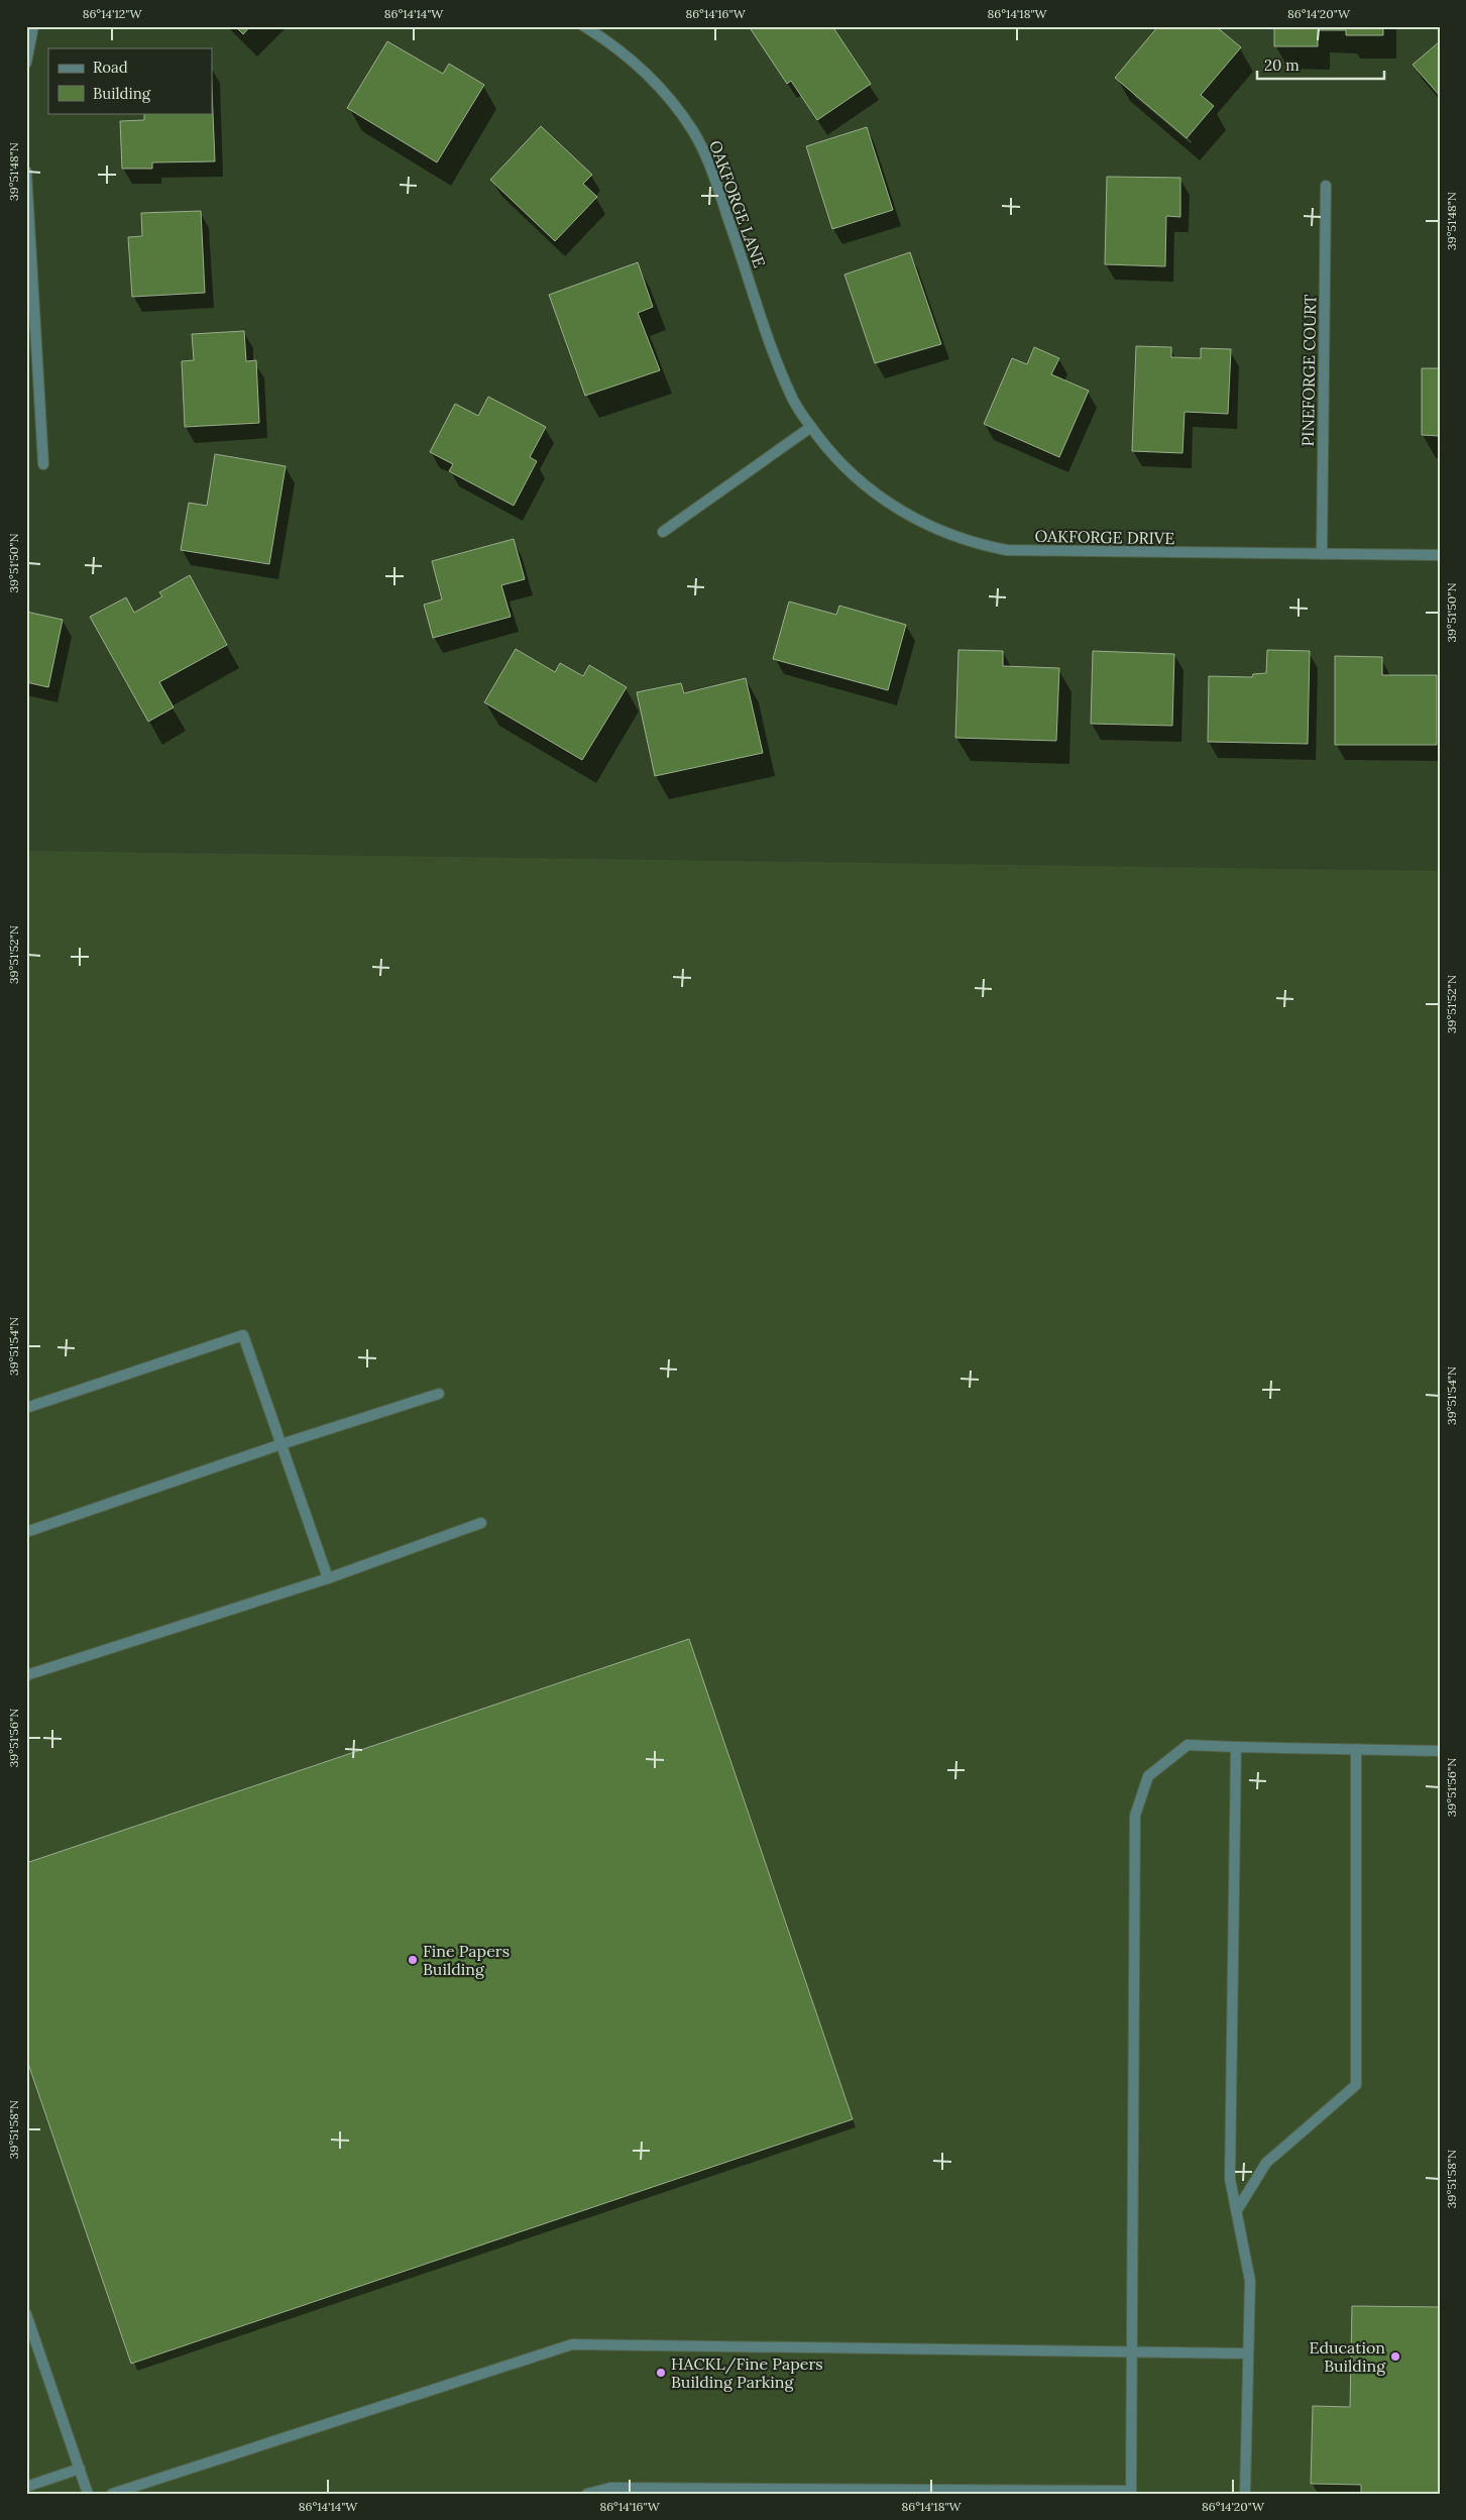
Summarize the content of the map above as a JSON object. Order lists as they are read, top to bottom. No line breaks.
{"streets":{"street":["OAKFORGE LANE","PINEFORGE COURT","OAKFORGE DRIVE"]},"crossings":[["OAKFORGE LANE","OAKFORGE DRIVE"],["PINEFORGE COURT","OAKFORGE DRIVE"]],"places":["Fine Papers Building","Education Building","HACKL/Fine Papers Building Parking"],"legend":["Road","Building"],"scale_bar":"20 m","coordinates":["86°14'12\"W","86°14'14\"W","86°14'16\"W","86°14'18\"W","86°14'20\"W","39°51'48\"N","39°51'50\"N","39°51'52\"N","39°51'54\"N","39°51'56\"N","39°51'58\"N"]}
